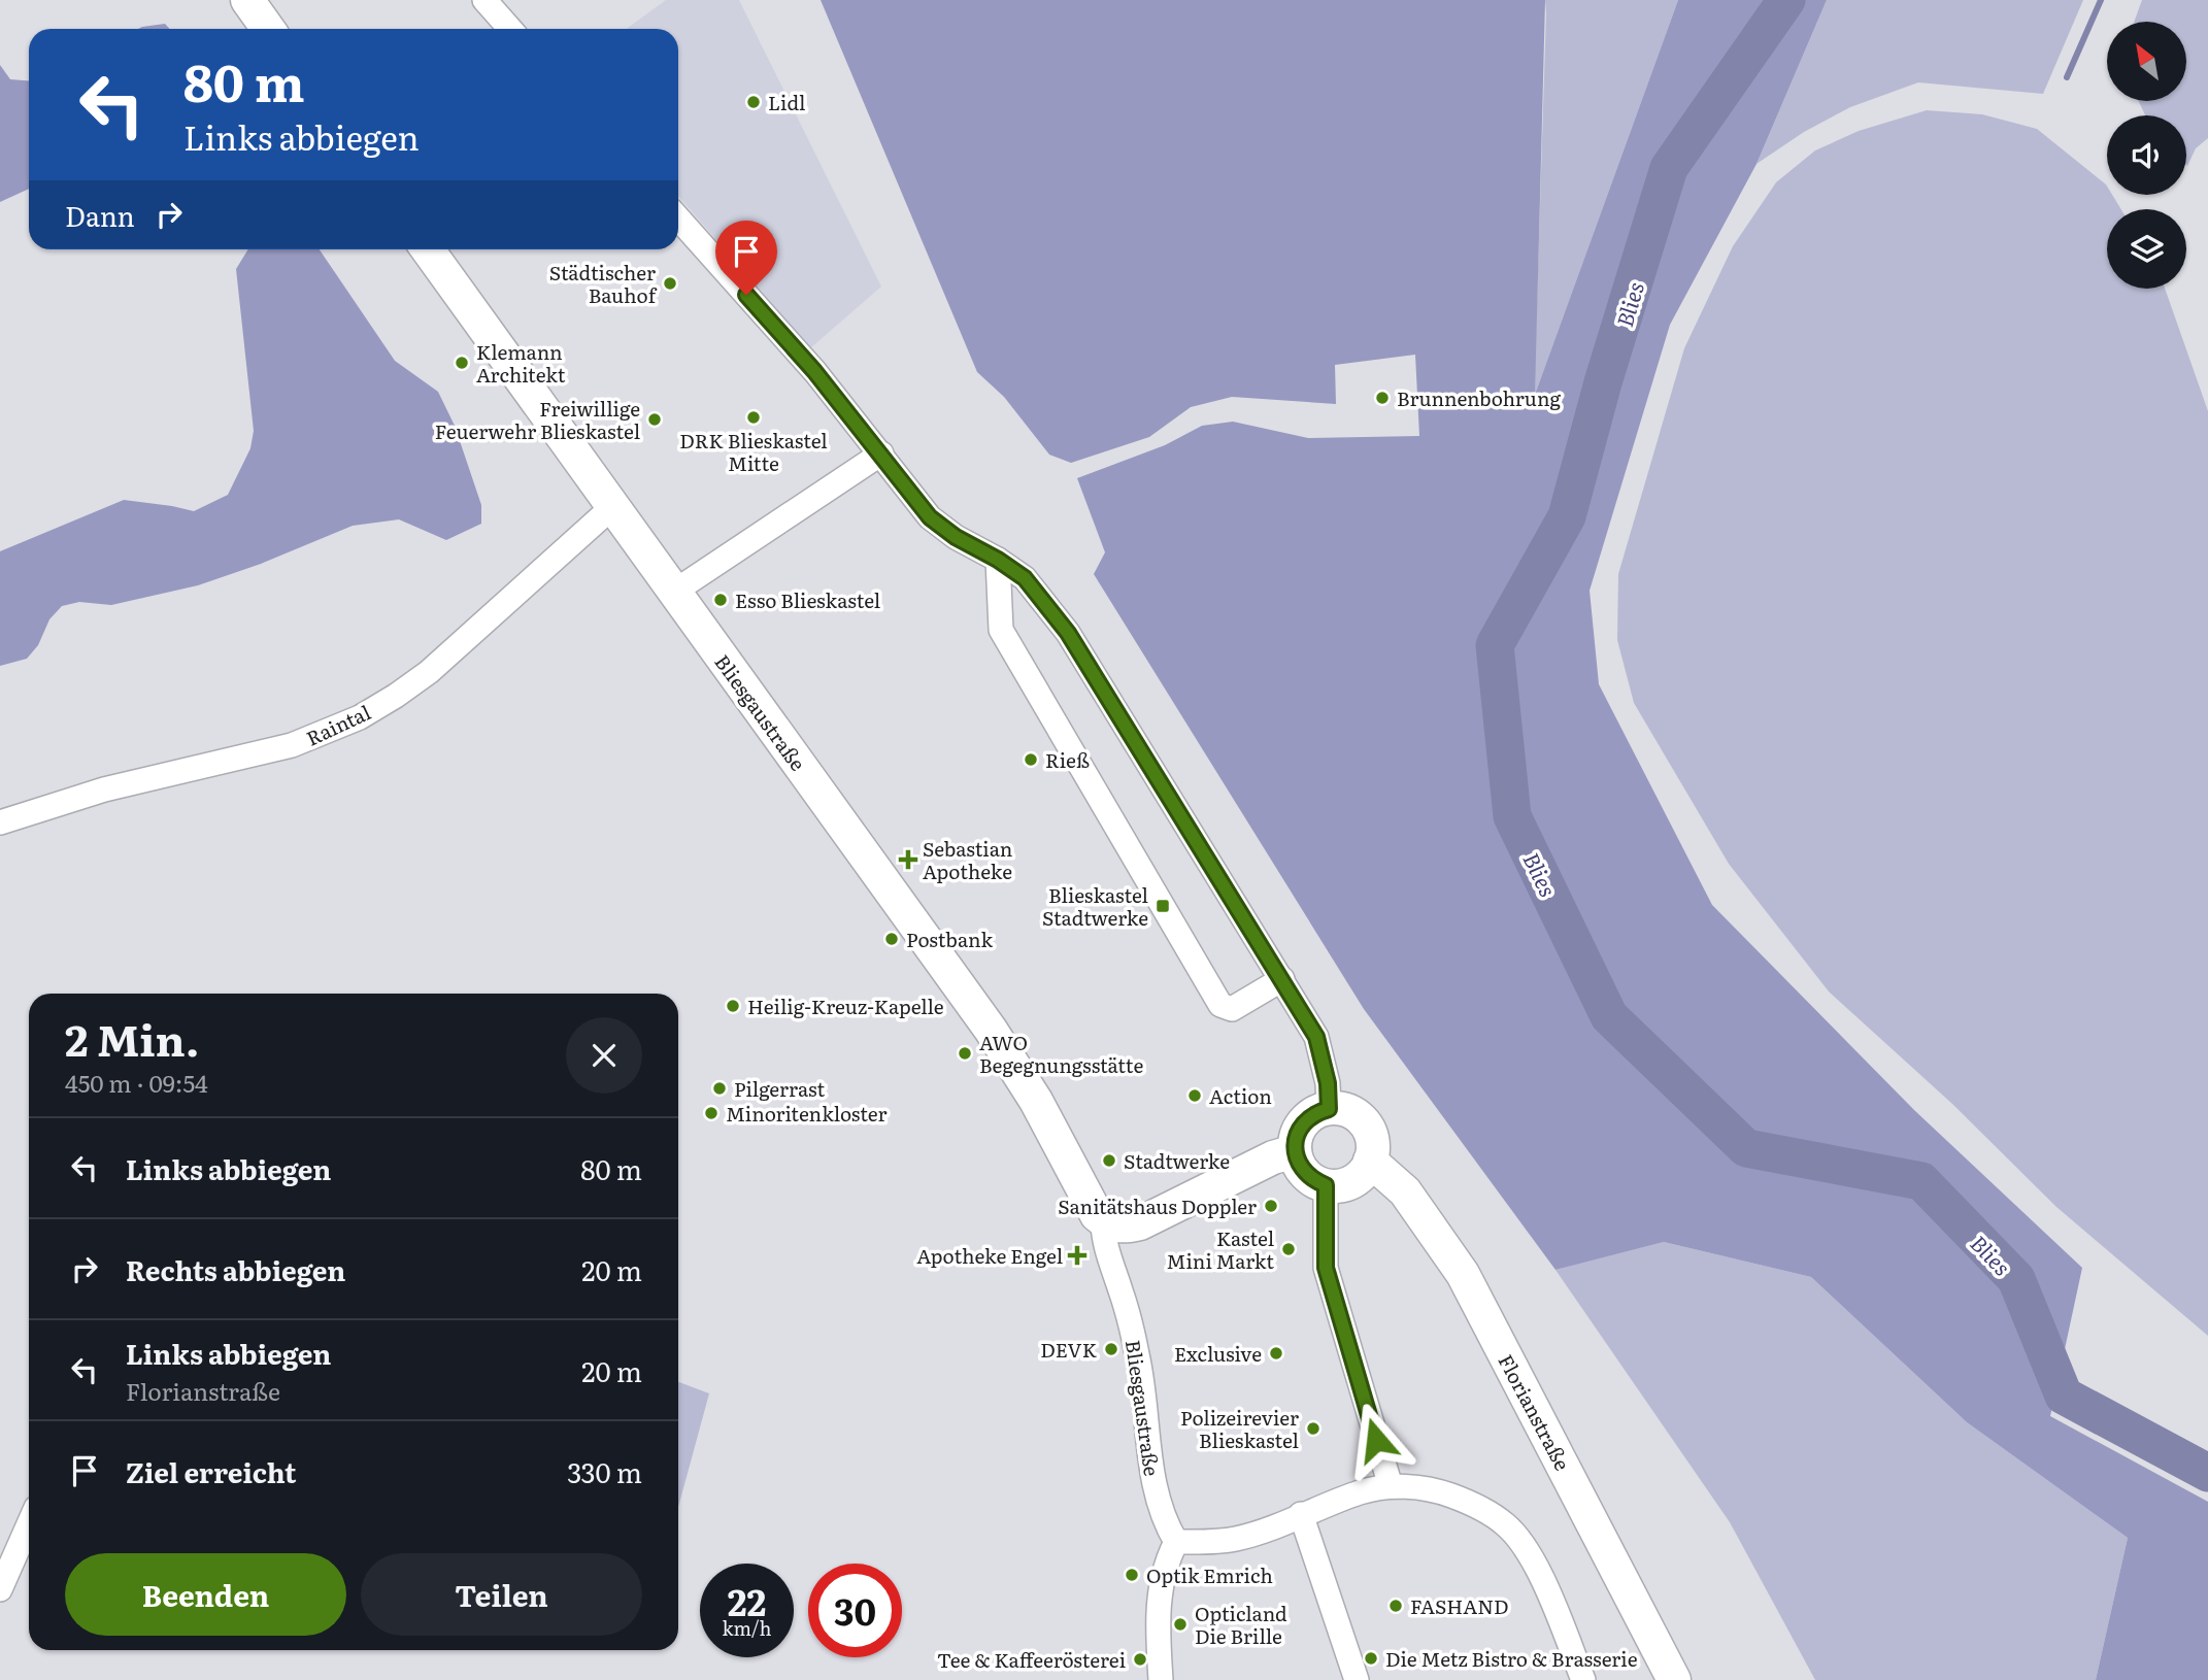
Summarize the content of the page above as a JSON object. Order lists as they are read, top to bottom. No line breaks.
{"streets":{"main road":["Bliesgaustraße","Florianstraße"],"street":["Raintal"]},"crossings":[["Bliesgaustraße","Raintal"]],"water":["Blies"],"places":{"other":["Lidl","Städtischer Bauhof","Klemann Architekt","Brunnenbohrung","DRK Blieskastel Mitte","Freiwillige Feuerwehr Blieskastel","Esso Blieskastel","Rieß","Postbank","Heilig-Kreuz-Kapelle","AWO Begegnungsstätte","Pilgerrast","Action","Minoritenkloster","Stadtwerke","Sanitätshaus Doppler","Kastel Mini Markt","DEVK","Exclusive","Polizeirevier Blieskastel","Optik Emrich","FASHAND","Opticland Die Brille","Die Metz Bistro & Brasserie","Tee & Kaffeerösterei"],"health":["Sebastian Apotheke","Apotheke Engel"],"transit":["Blieskastel Stadtwerke"]},"north":"top left","page":{"turn":["80 m","Links abbiegen"],"then":"Dann","heading":["2 Min.","450 m · 09:54"],"list":[{"name":"Links abbiegen","value":"80 m"},{"name":"Rechts abbiegen","value":"20 m"},{"name":"Links abbiegen","note":"Florianstraße","value":"20 m"},{"name":"Ziel erreicht","value":"330 m"}],"buttons":["Beenden","Teilen"],"speed":"22 km/h","limit":"30"}}
